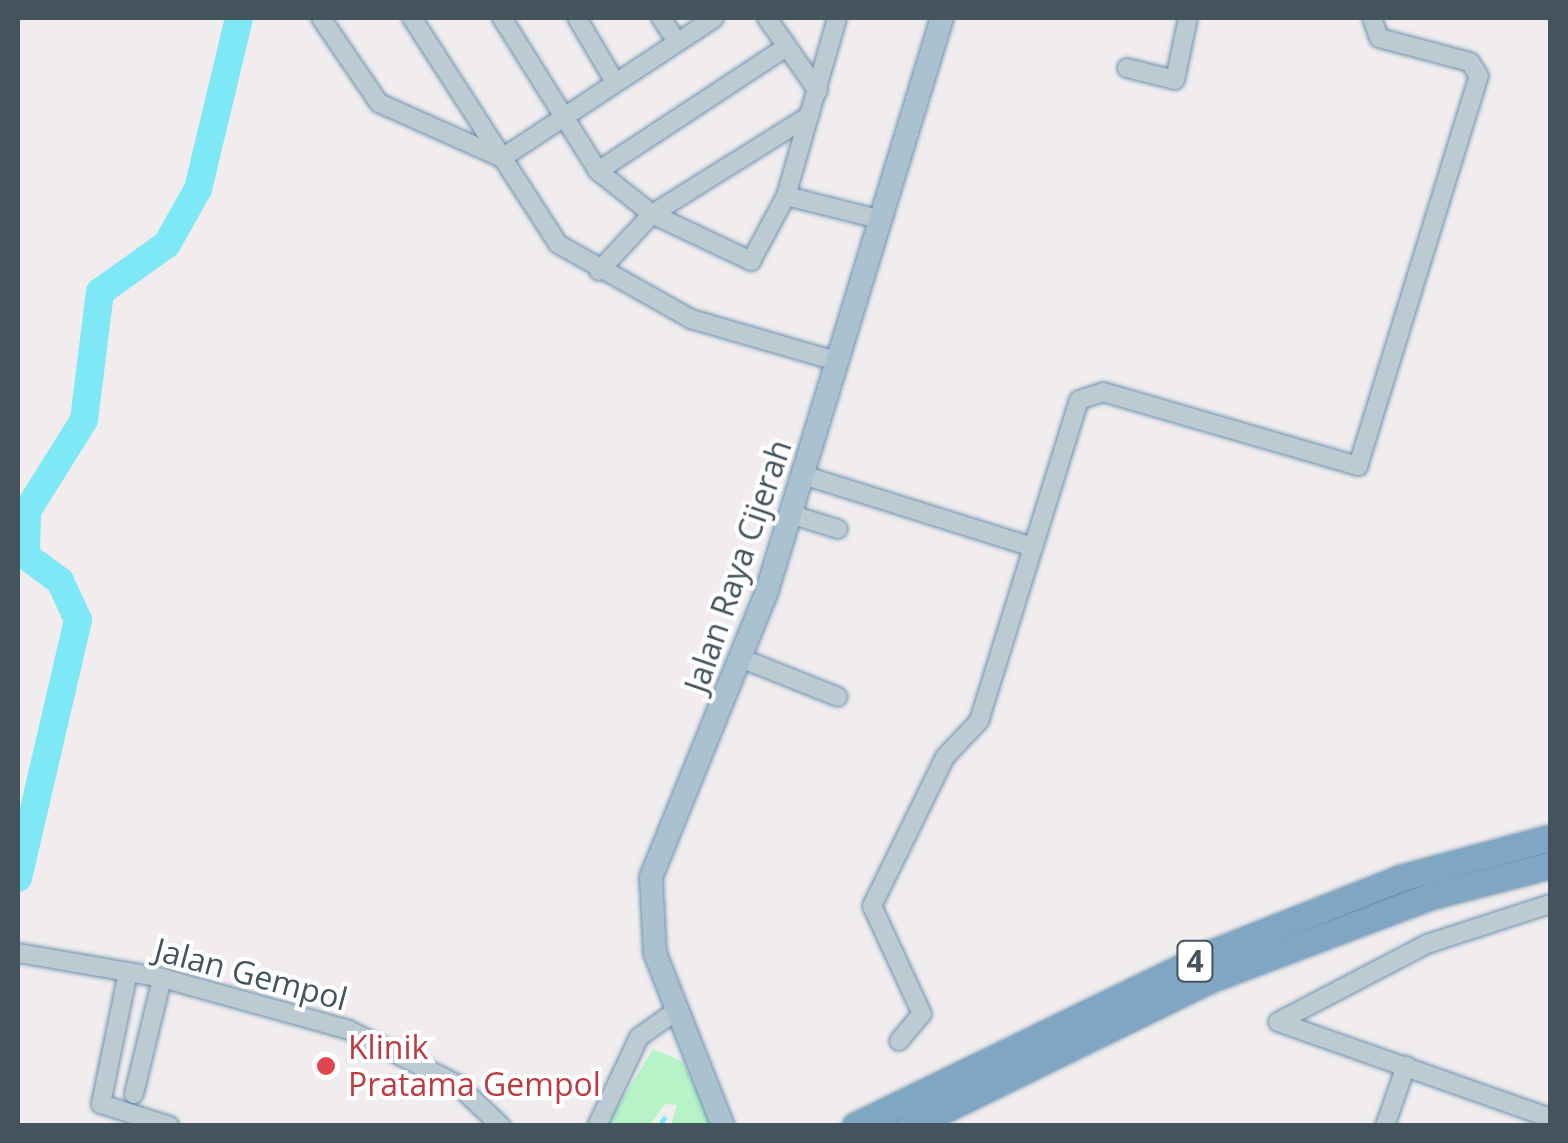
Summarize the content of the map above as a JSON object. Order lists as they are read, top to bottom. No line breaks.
{"streets":{"highway":["4"],"main road":["Jalan Raya Cijerah"],"street":["Jalan Gempol"]},"places":["Klinik Pratama Gempol"]}
